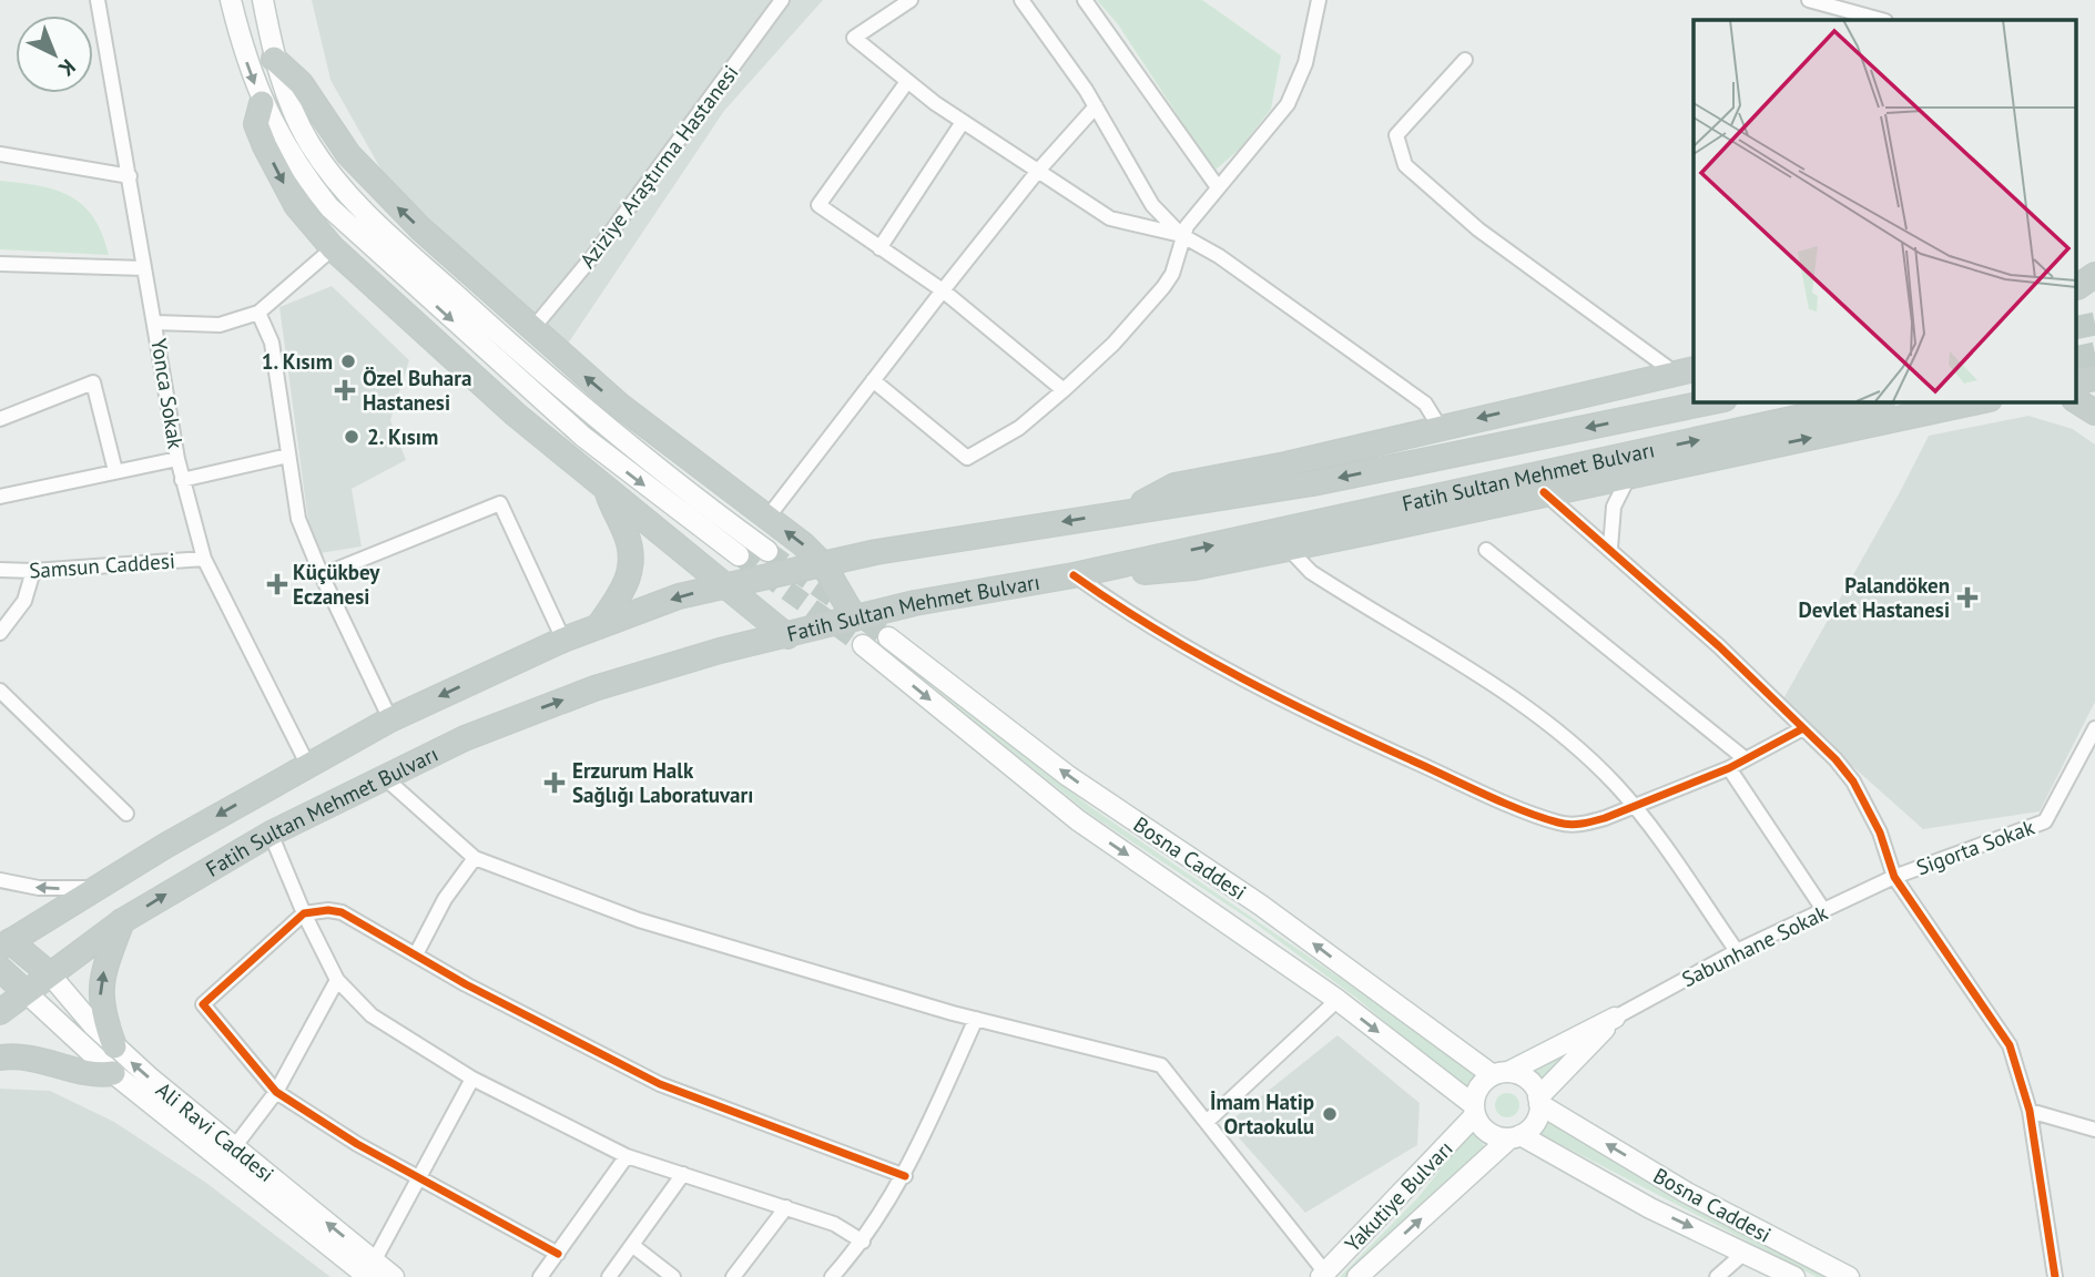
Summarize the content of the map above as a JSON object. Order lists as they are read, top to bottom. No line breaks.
{"streets":{"highway":["Fatih Sultan Mehmet Bulvarı"],"main road":["Bosna Caddesi","Ali Ravi Caddesi","Yakutiye Bulvarı"],"street":["Aziziye Araştırma Hastanesi","Yonca Sokak","Samsun Caddesi","Sigorta Sokak","Sabunhane Sokak"]},"crossings":[["Yonca Sokak","Fatih Sultan Mehmet Bulvarı"],["Yonca Sokak","Samsun Caddesi"],["Fatih Sultan Mehmet Bulvarı","Ali Ravi Caddesi"],["Sigorta Sokak","Sabunhane Sokak"],["Bosna Caddesi","Yakutiye Bulvarı"]],"places":{"other":["1. Kısım","2. Kısım","İmam Hatip Ortaokulu"],"health":["Özel Buhara Hastanesi","Küçükbey Eczanesi","Palandöken Devlet Hastanesi","Erzurum Halk Sağlığı Laboratuvarı"]},"north":"bottom right"}
